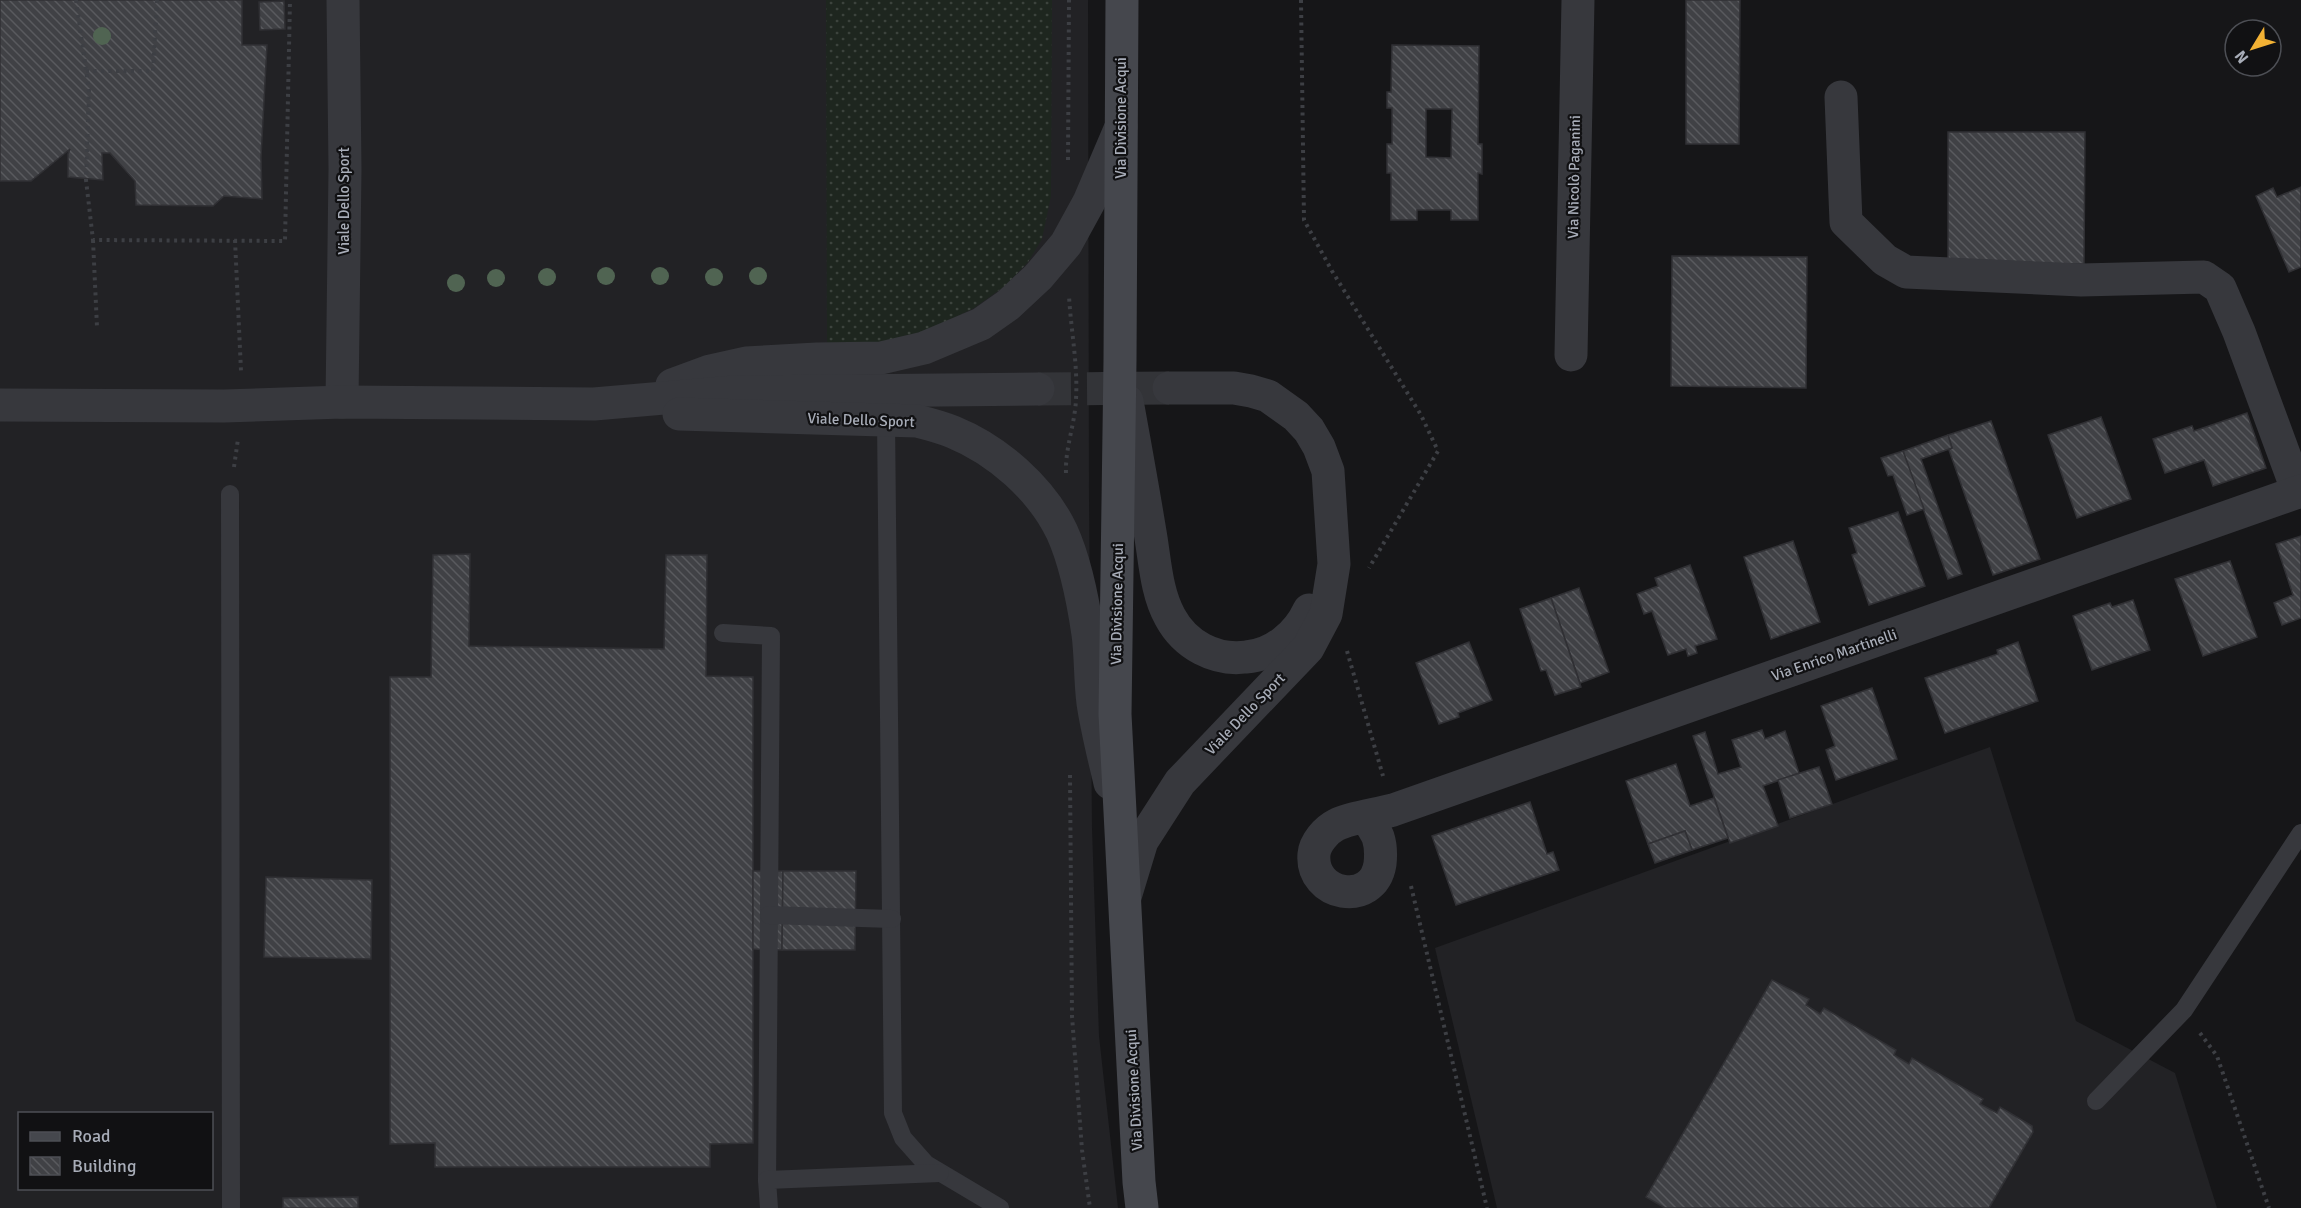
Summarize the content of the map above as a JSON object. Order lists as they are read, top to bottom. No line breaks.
{"streets":{"main road":["Via Divisione Acqui"],"street":["Via Nicolò Paganini","Viale Dello Sport","Via Enrico Martinelli"]},"crossings":[["Via Divisione Acqui","Viale Dello Sport"]],"legend":["Road","Building"],"north":"bottom left"}
